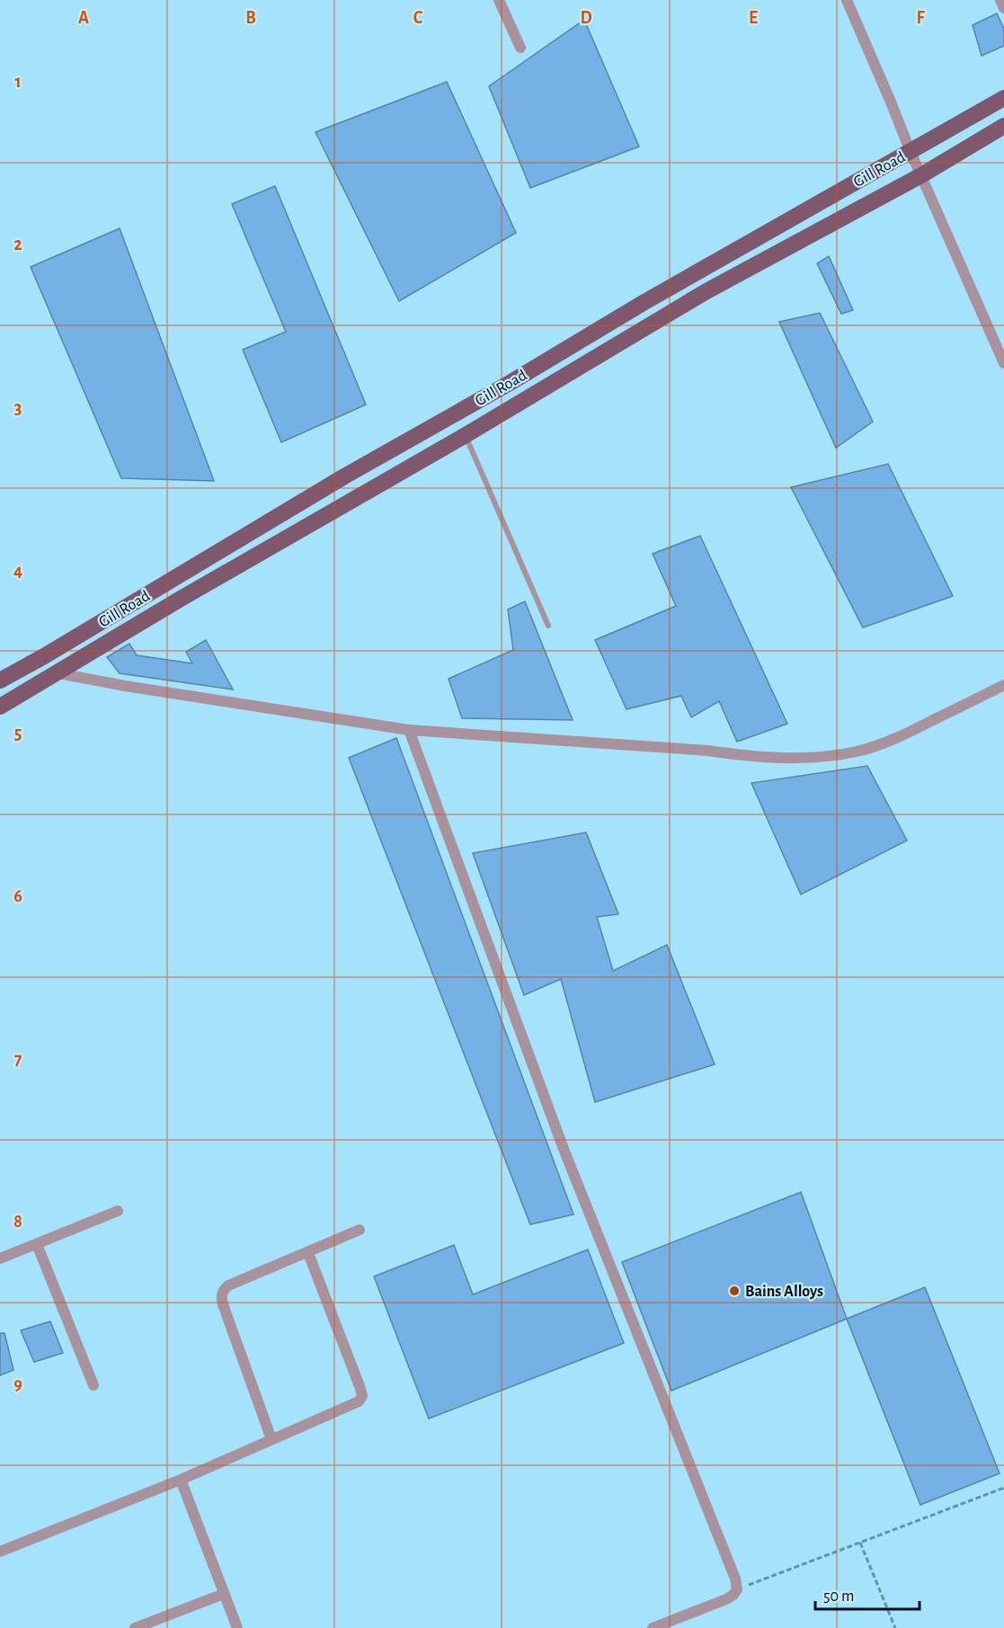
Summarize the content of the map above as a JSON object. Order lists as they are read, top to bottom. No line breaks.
{"streets":{"main road":["Gill Road"]},"places":["Bains Alloys"],"scale_bar":"50 m","grid":{"columns":["A","B","C","D","E","F"],"rows":["1","2","3","4","5","6","7","8","9"]}}
